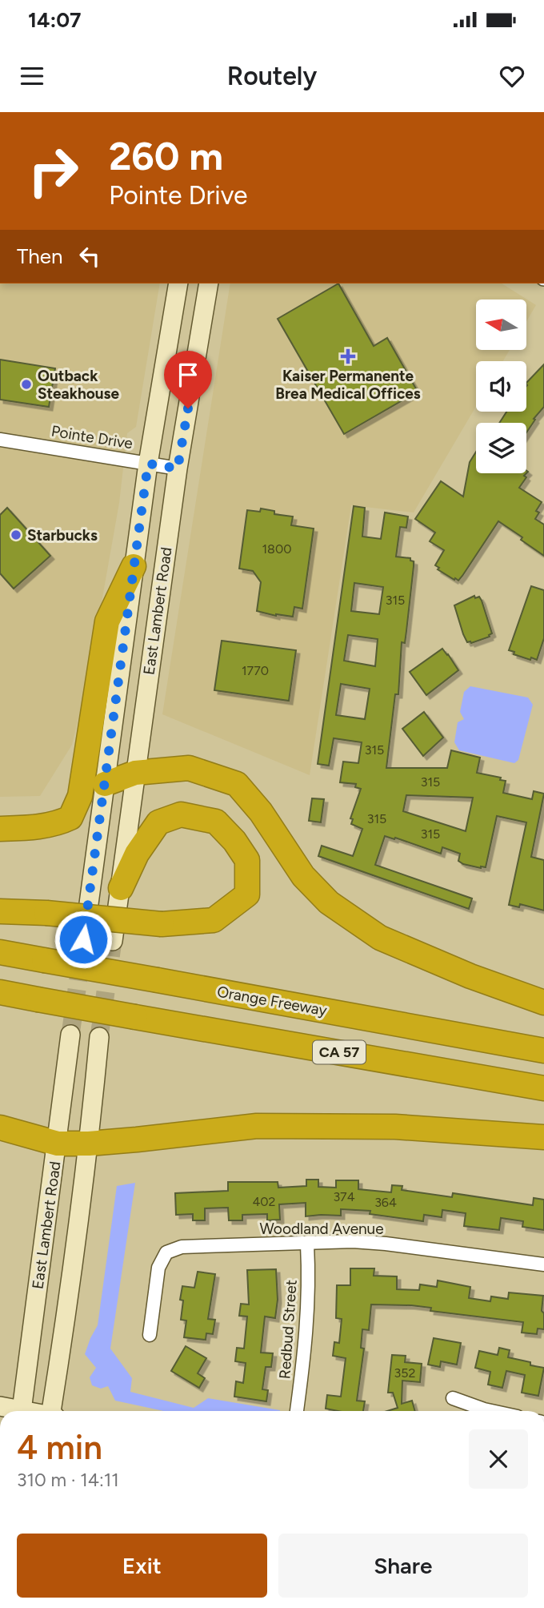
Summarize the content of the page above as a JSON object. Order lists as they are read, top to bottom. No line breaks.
{"streets":{"highway":["Orange Freeway","CA 57"],"main road":["East Lambert Road"],"street":["Pointe Drive","Woodland Avenue","Redbud Street"]},"crossings":[["Pointe Drive","East Lambert Road"],["Woodland Avenue","Redbud Street"]],"places":{"health":["Kaiser Permanente Brea Medical Offices"],"other":["Outback Steakhouse","Starbucks"]},"house_numbers":["1800","315","1770","315","315","315","315","374","402","364","352"],"north":"left","page":{"status":"14:07","header":"Routely","turn":["260 m","Pointe Drive"],"then":"Then","heading":["4 min","310 m · 14:11"],"buttons":["Exit","Share"]}}
